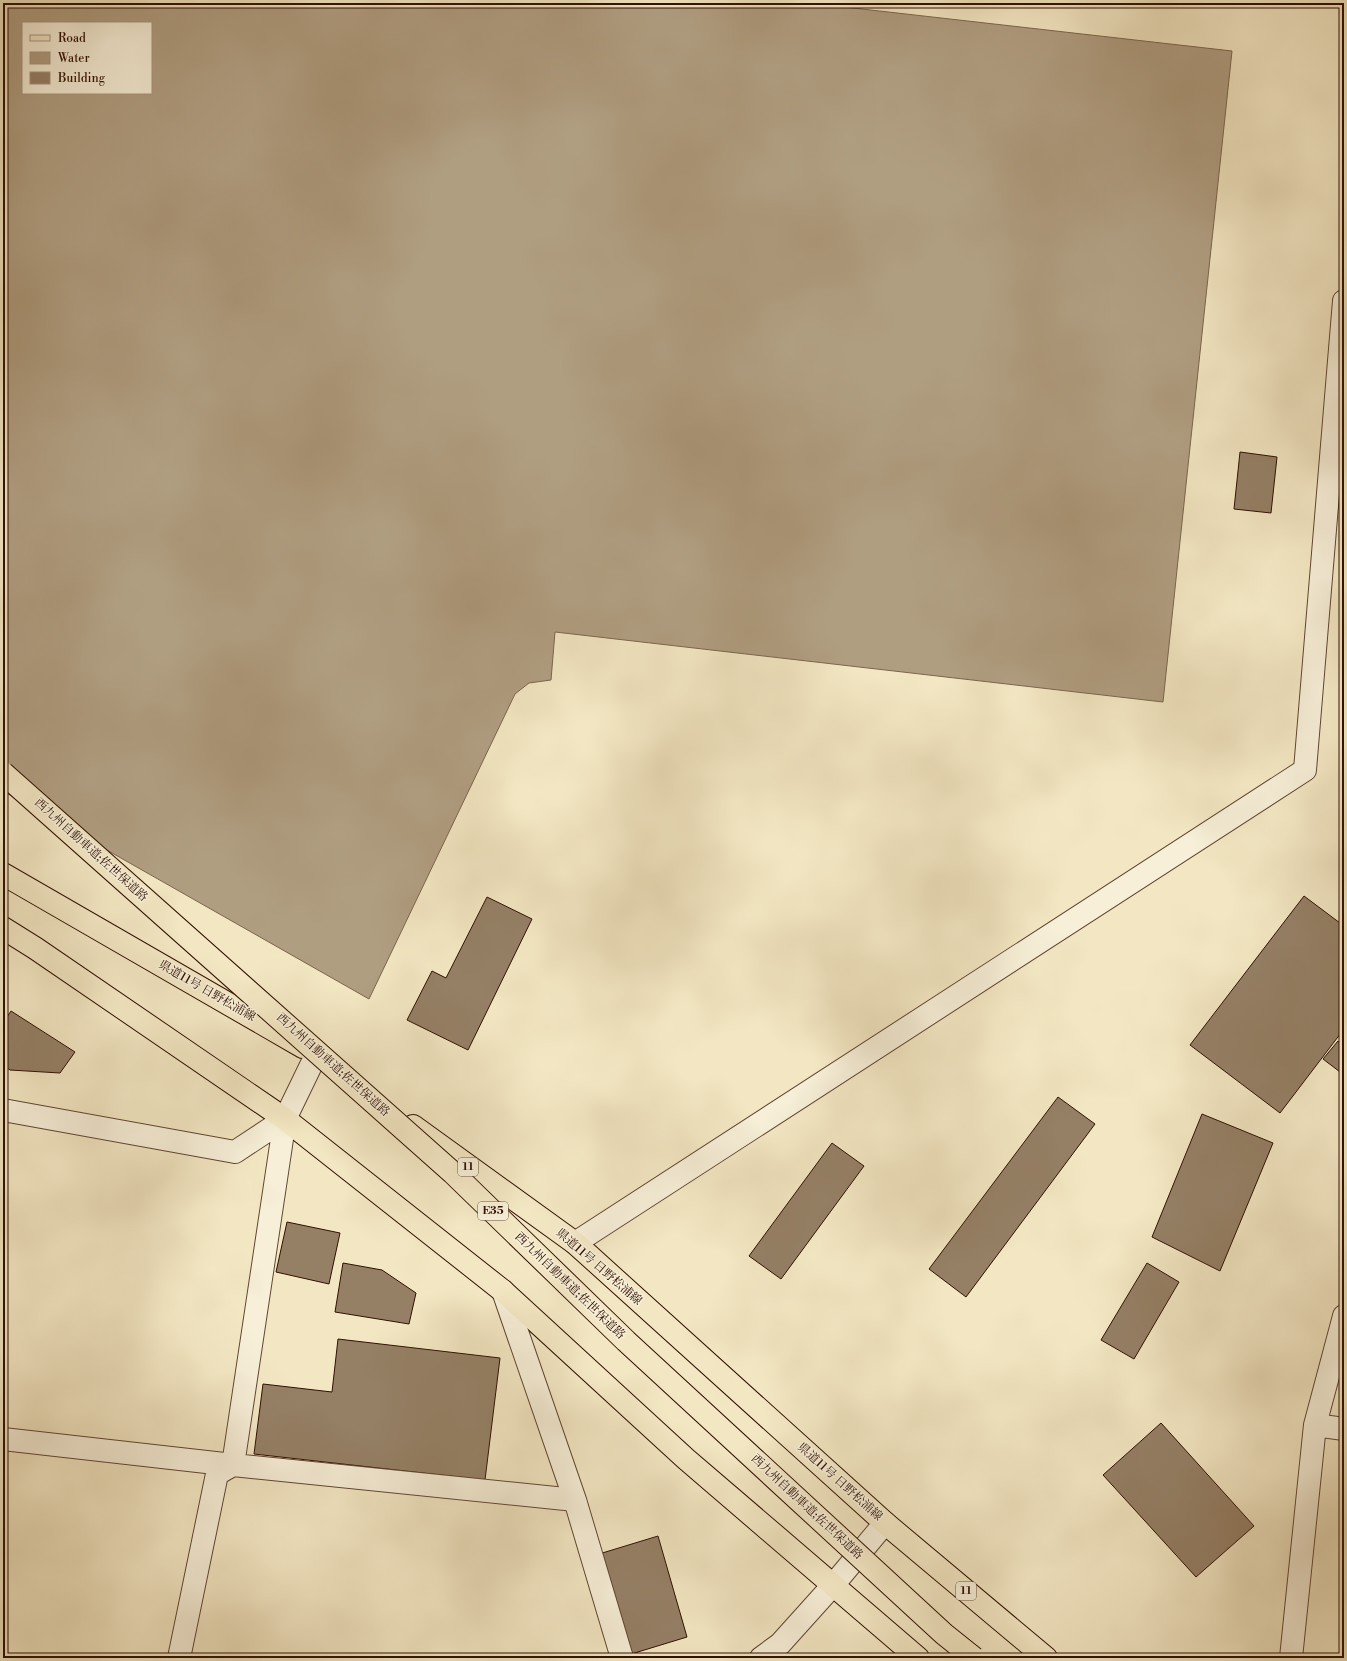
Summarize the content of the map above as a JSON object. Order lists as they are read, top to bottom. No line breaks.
{"streets":{"main road":["西九州自動車道;佐世保道路","県道11号 日野松浦線","11","E35"]},"legend":["Road","Water","Building"]}
